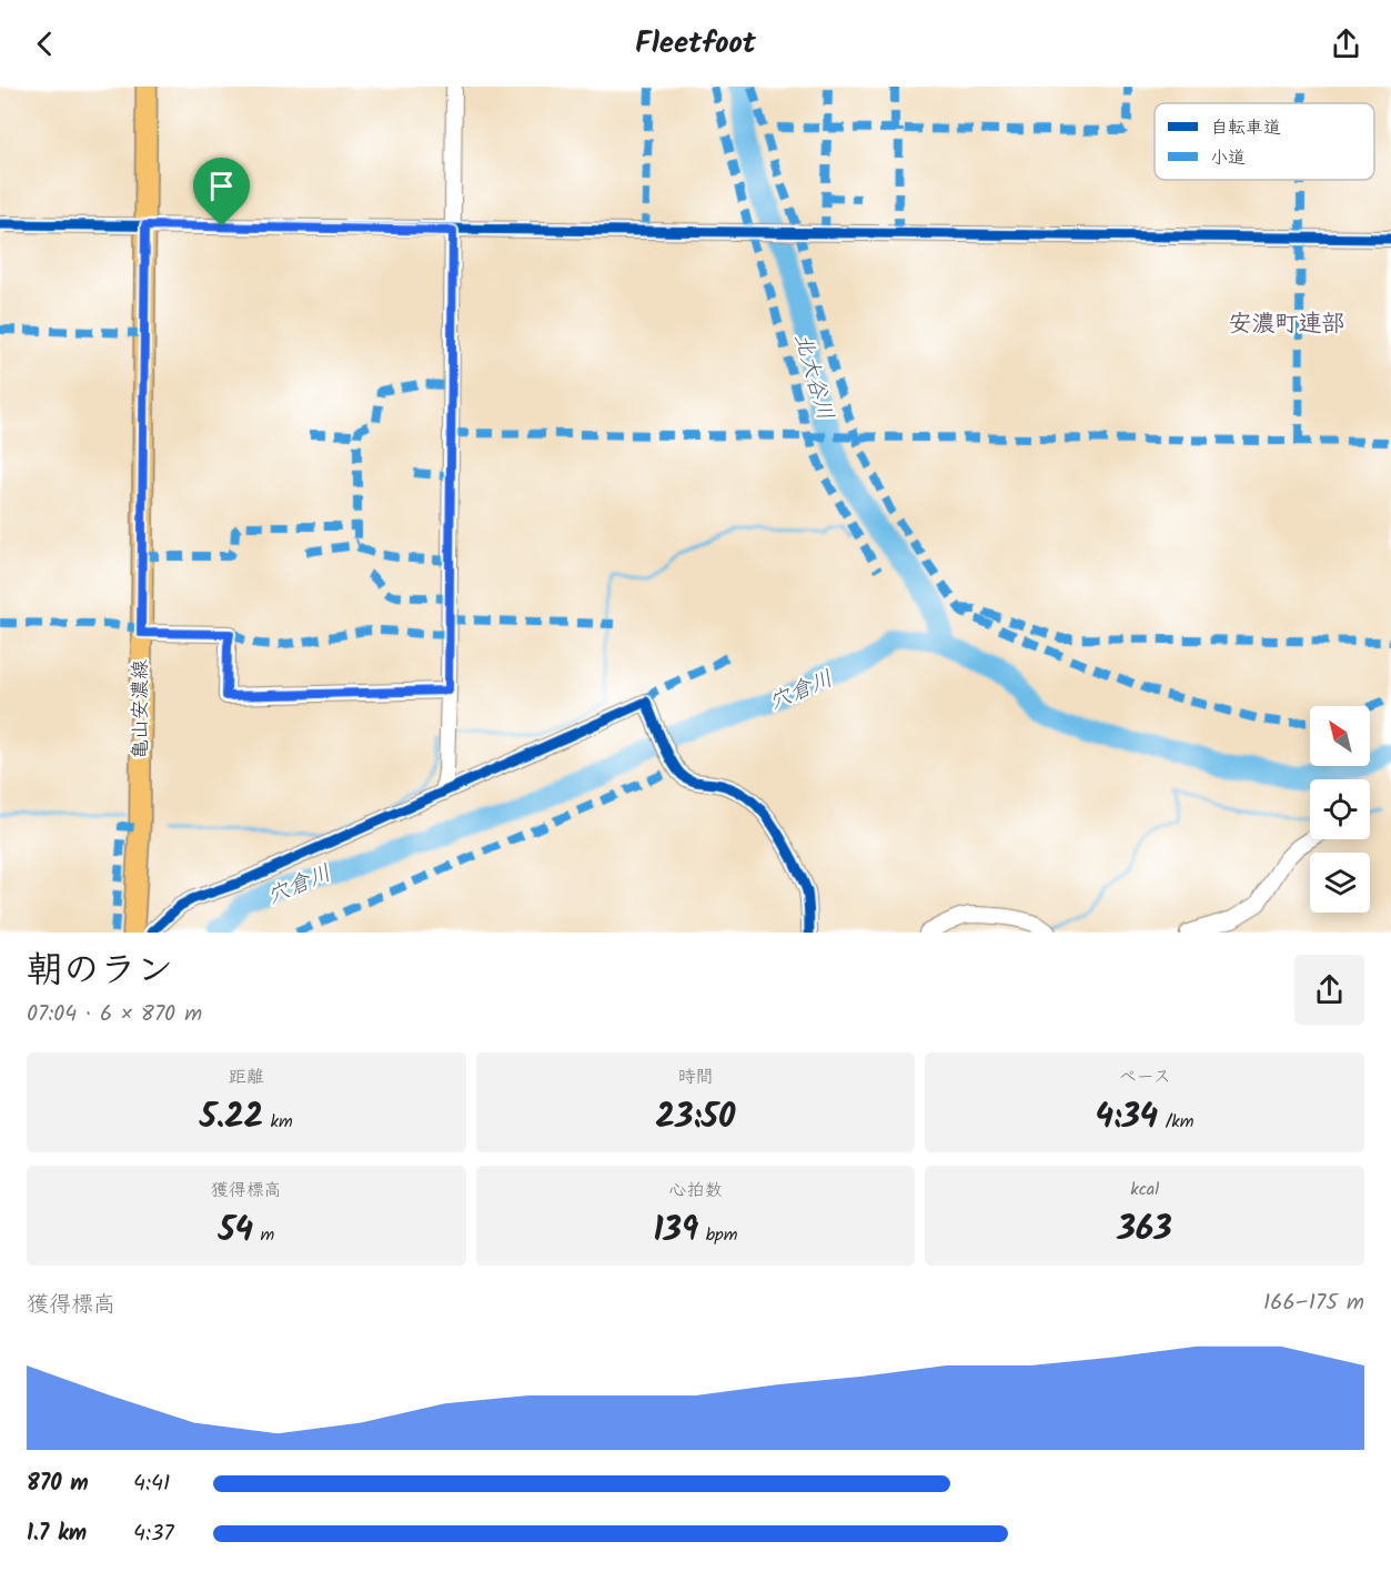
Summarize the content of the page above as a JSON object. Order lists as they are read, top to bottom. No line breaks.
{"streets":{"main road":["亀山安濃線"]},"districts":["安濃町連部"],"water":["北大谷川","穴倉川"],"legend":["自転車道","小道"],"north":"top left","page":{"header":"Fleetfoot","heading":["朝のラン","07:04 · 6 × 870 m"],"stats":[["距離","5.22 km"],["時間","23:50"],["ペース","4:34 /km"],["獲得標高","54 m"],["心拍数","139 bpm"],["kcal","363"]],"chart":["獲得標高","166–175 m"],"list":[{"name":"870 m","note":"4:41"},{"name":"1.7 km","note":"4:37"}]}}
